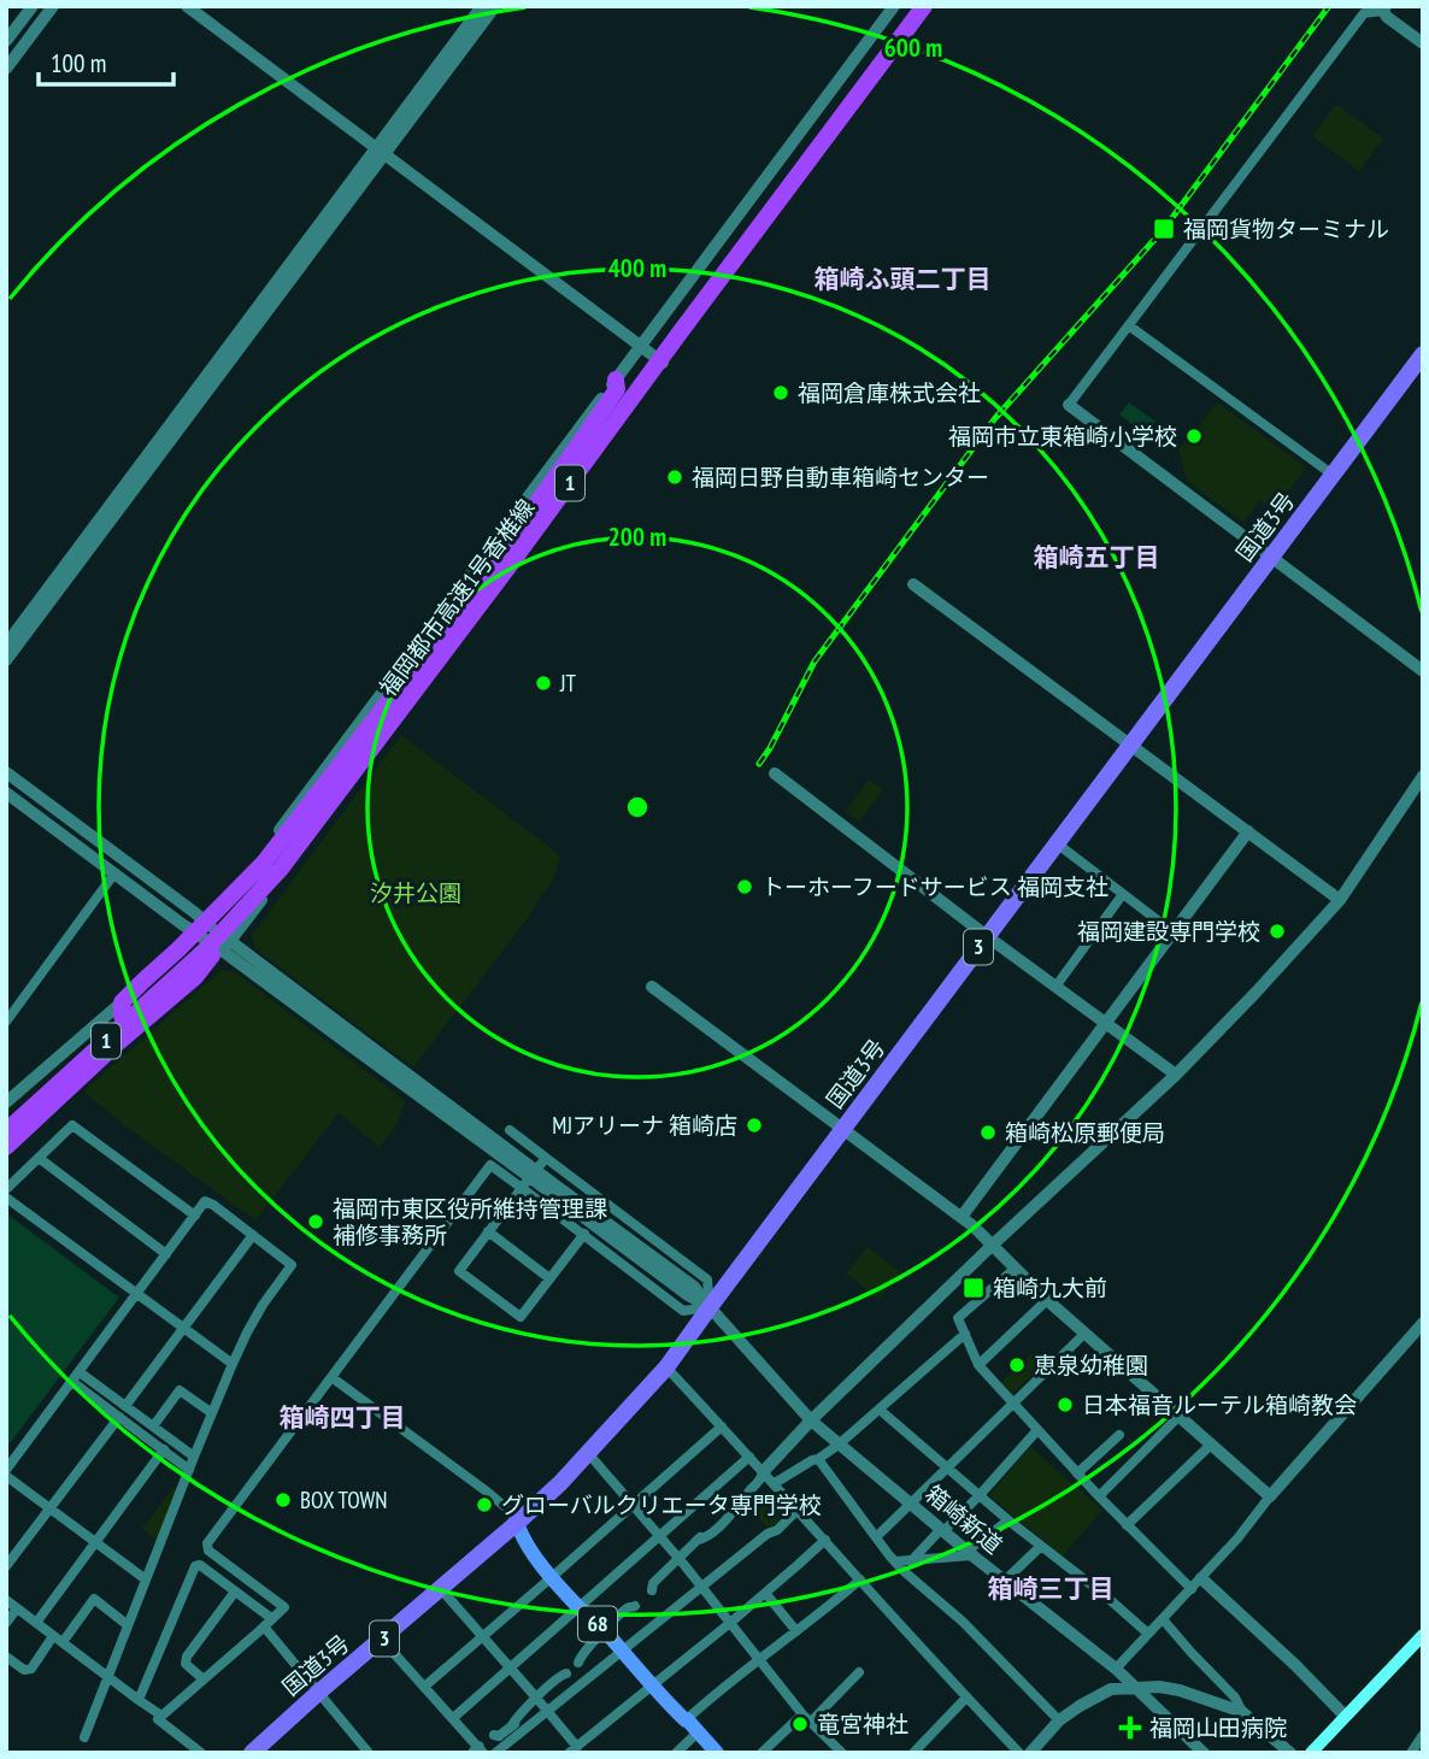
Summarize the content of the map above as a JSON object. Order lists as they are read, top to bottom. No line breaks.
{"streets":{"highway":["1","国道3号","福岡都市高速1号香椎線","3"],"main road":["68"],"street":["箱崎新道"]},"crossings":[["国道3号","箱崎新道"],["国道3号","68"]],"districts":["箱崎ふ頭二丁目","箱崎五丁目","箱崎四丁目","箱崎三丁目"],"parks":["汐井公園"],"places":{"transit":["福岡貨物ターミナル","箱崎九大前"],"other":["福岡倉庫株式会社","福岡市立東箱崎小学校","福岡日野自動車箱崎センター","JT","トーホーフードサービス 福岡支社","福岡建設専門学校","MJアリーナ 箱崎店","箱崎松原郵便局","福岡市東区役所維持管理課 補修事務所","恵泉幼稚園","日本福音ルーテル箱崎教会","BOX TOWN","グローバルクリエータ専門学校","竜宮神社"],"health":["福岡山田病院"]},"scale_bar":"100 m","rings":["600 m","400 m","200 m"]}
